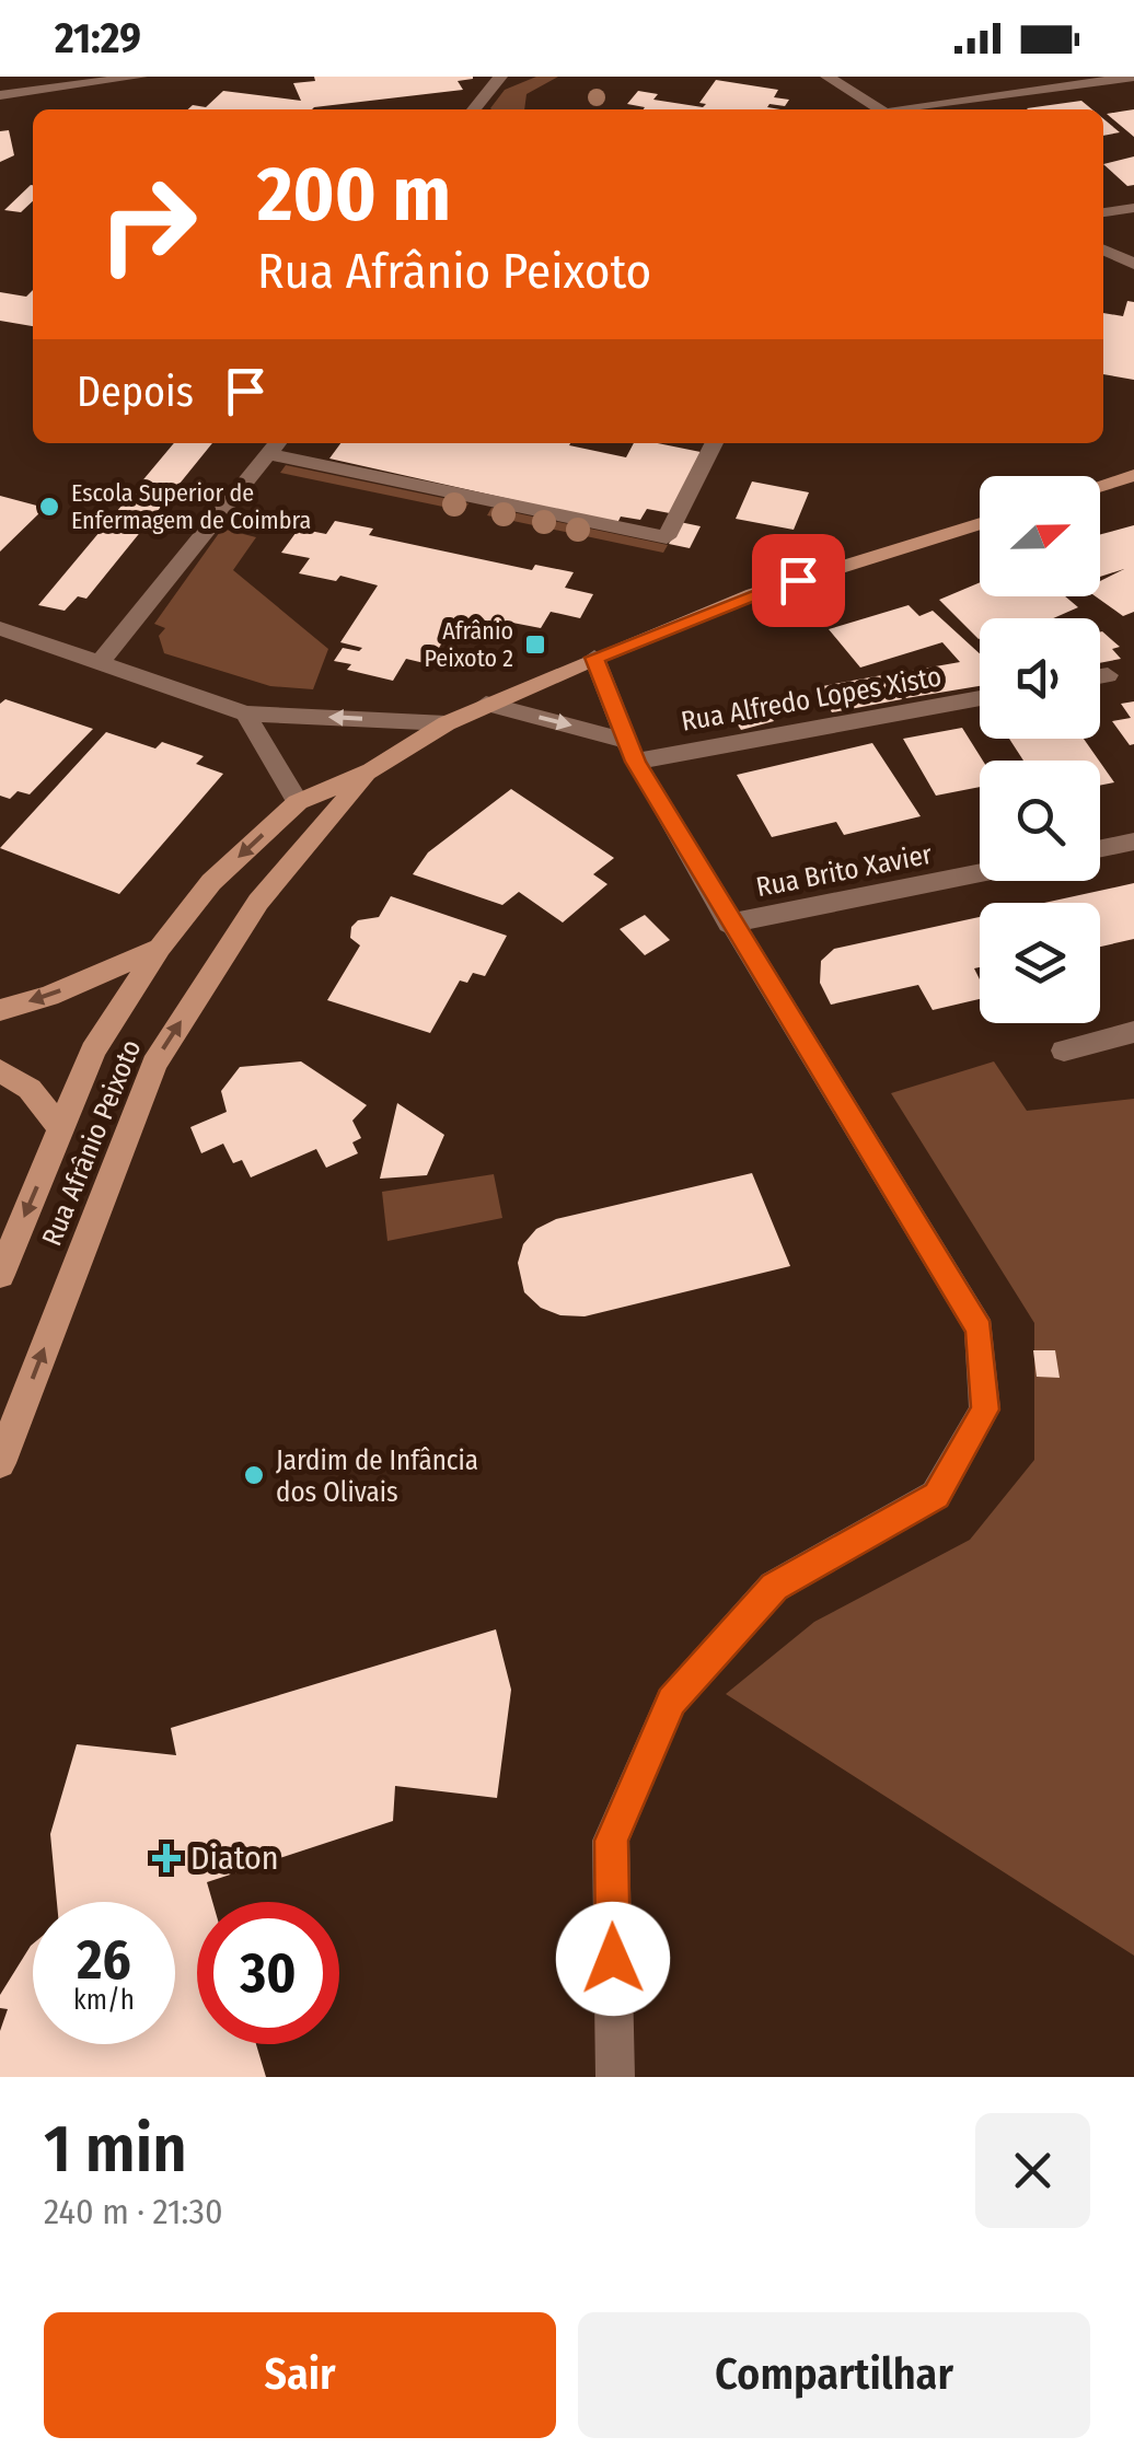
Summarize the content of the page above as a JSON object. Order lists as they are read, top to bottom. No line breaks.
{"streets":{"main road":["Rua Afrânio Peixoto"],"street":["Rua Alfredo Lopes Xisto","Rua Brito Xavier"]},"places":{"other":["Escola Superior de Enfermagem de Coimbra","Jardim de Infância dos Olivais"],"transit":["Afrânio Peixoto 2"],"health":["Diaton"]},"north":"right","page":{"status":"21:29","turn":["200 m","Rua Afrânio Peixoto"],"then":"Depois","speed":"26 km/h","limit":"30","heading":["1 min","240 m · 21:30"],"buttons":["Sair","Compartilhar"]}}
